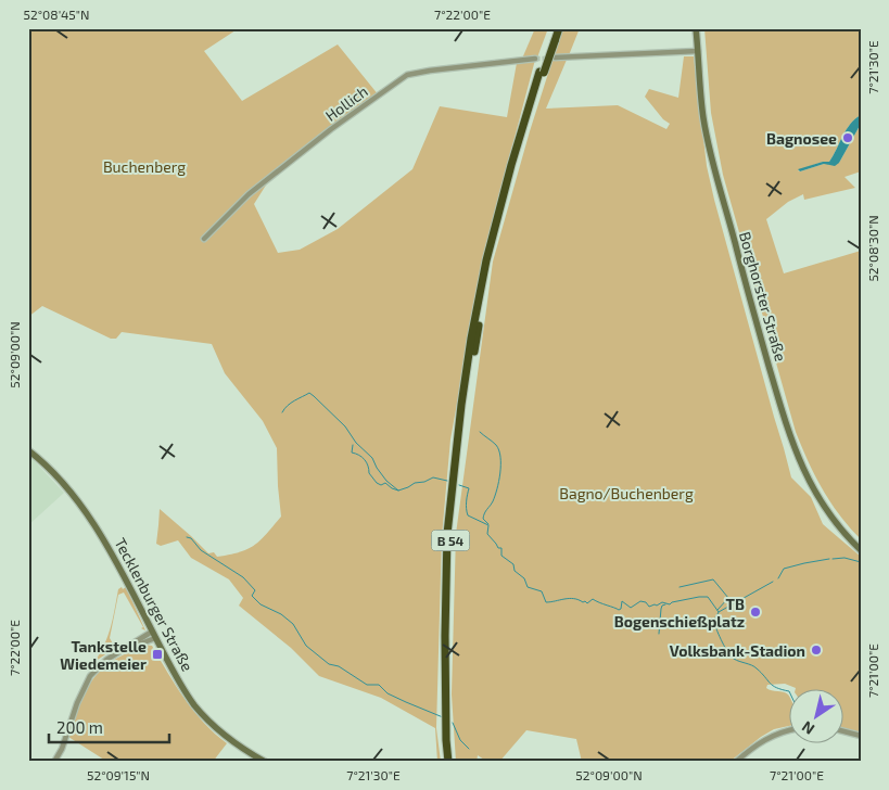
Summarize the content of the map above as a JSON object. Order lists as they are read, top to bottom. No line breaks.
{"streets":{"highway":["B 54"],"main road":["Borghorster Straße","Tecklenburger Straße"],"street":["Hollich"]},"parks":["Buchenberg","Bagno/Buchenberg"],"places":{"other":["Bagnosee","TB Bogenschießplatz","Volksbank-Stadion"],"transit":["Tankstelle Wiedemeier"]},"scale_bar":"200 m","north":"bottom left","coordinates":["52°08'45\"N","7°22'00\"E","7°21'30\"E","52°08'30\"N","52°09'00\"N","7°21'00\"E","52°09'15\"N"]}
